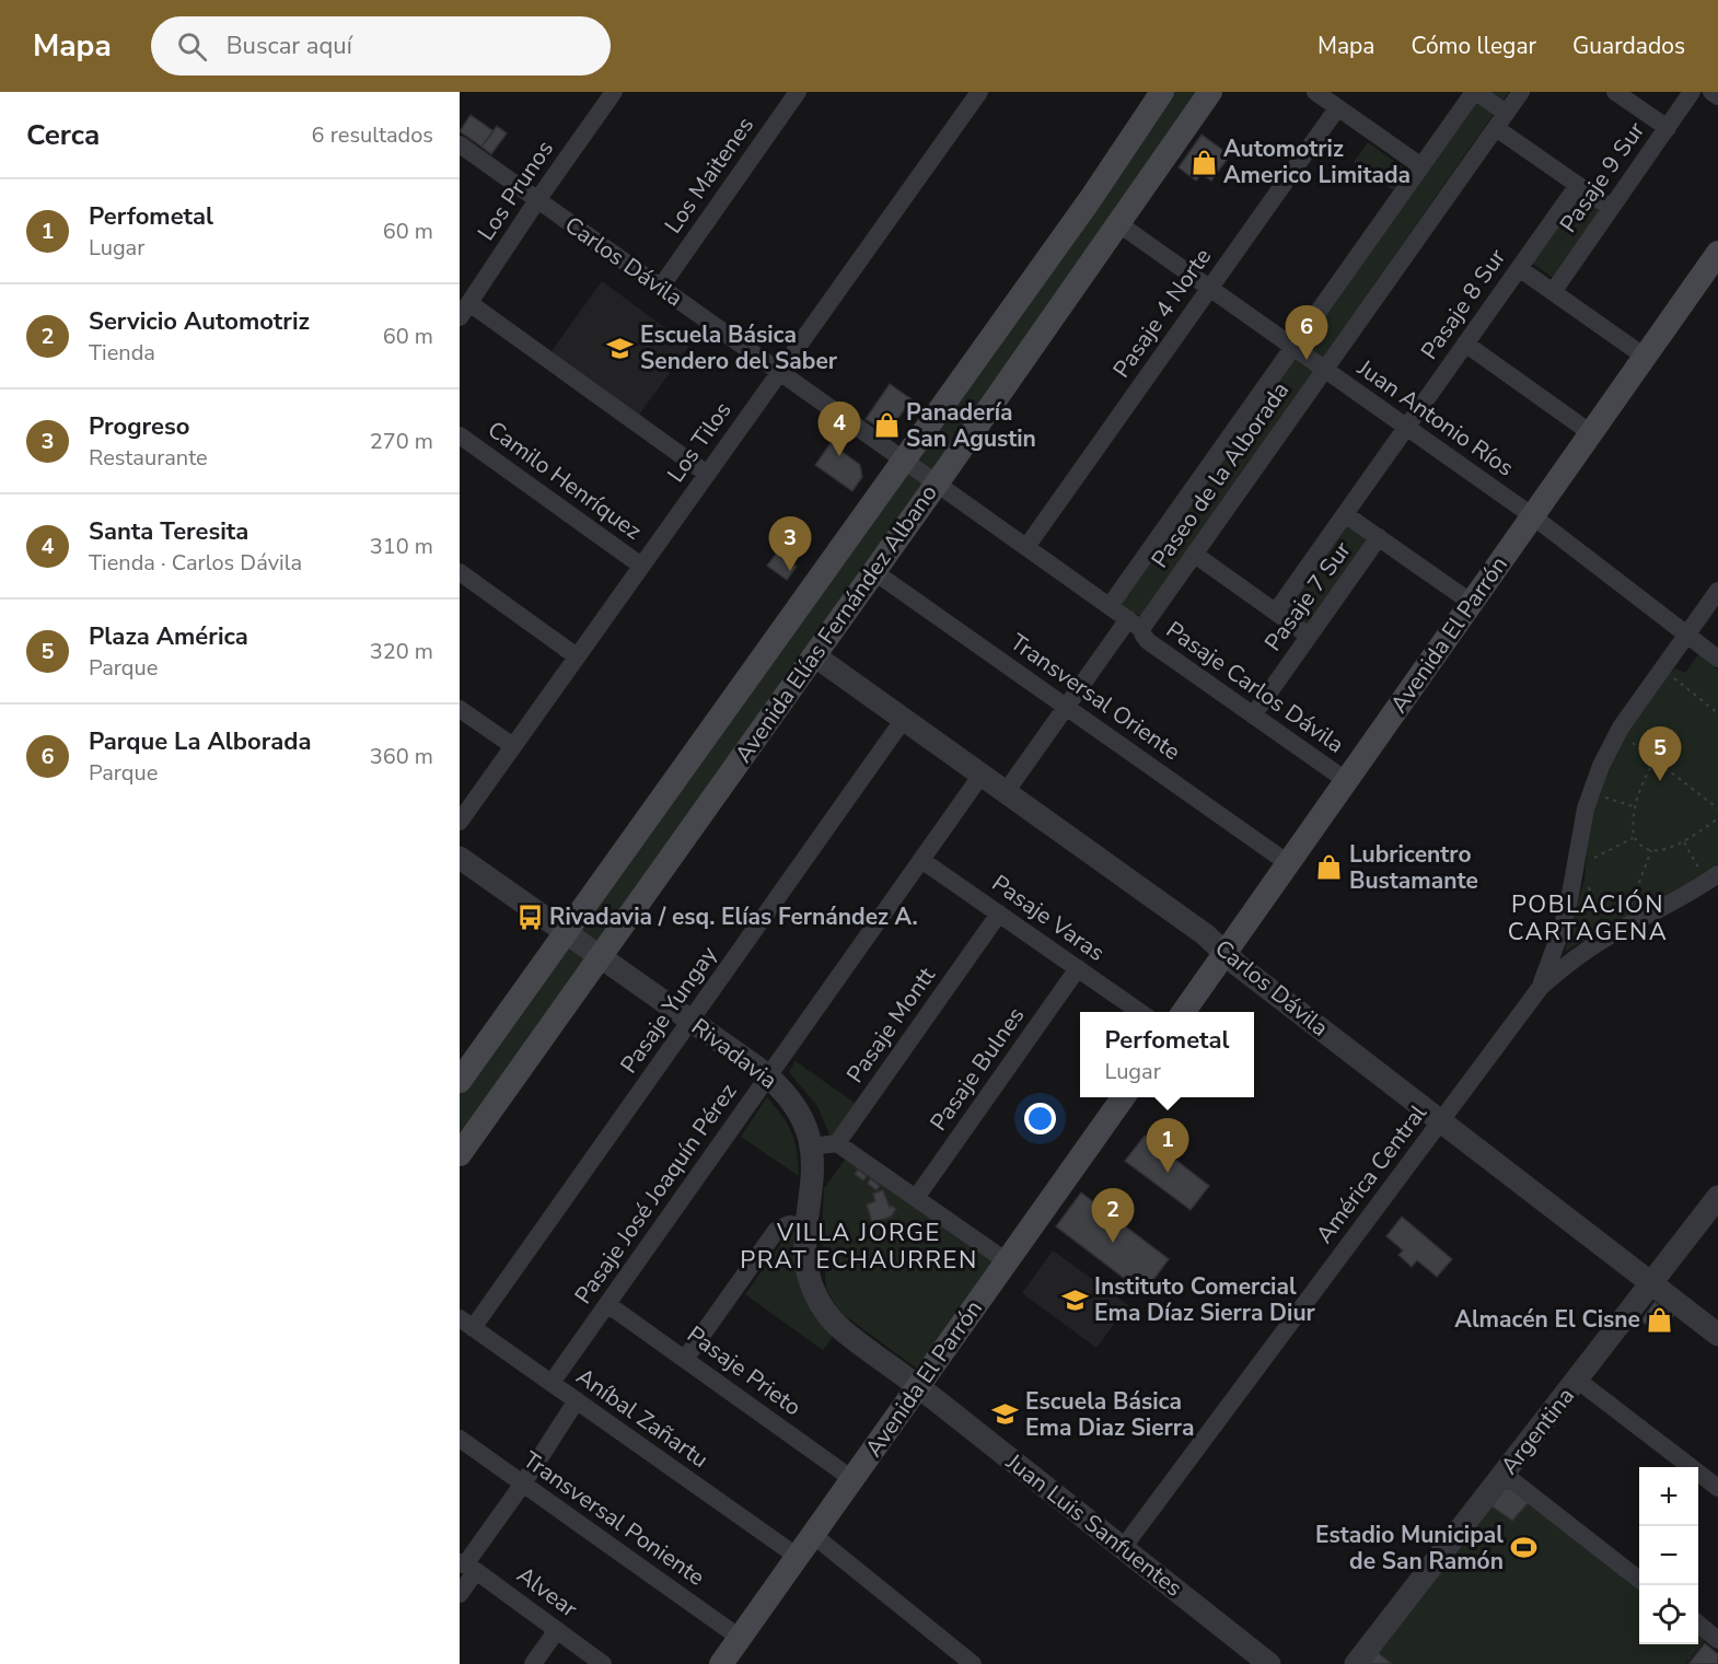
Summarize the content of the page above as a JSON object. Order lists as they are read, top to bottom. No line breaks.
{"streets":{"main road":["Avenida Elías Fernández Albano","Avenida El Parrón"],"street":["Los Maitenes","Pasaje 9 Sur","Los Prunos","Carlos Dávila","Pasaje 8 Sur","Pasaje 4 Norte","Juan Antonio Ríos","Los Tilos","Paseo de la Alborada","Camilo Henríquez","Pasaje 7 Sur","Pasaje Carlos Dávila","Transversal Oriente","Pasaje Varas","Pasaje Yungay","Pasaje Montt","Rivadavia","Pasaje Bulnes","América Central","Pasaje José Joaquín Pérez","Pasaje Prieto","Aníbal Zañartu","Argentina","Transversal Poniente","Juan Luis Sanfuentes","Alvear"]},"crossings":[["Los Maitenes","Carlos Dávila"],["Los Prunos","Carlos Dávila"],["Carlos Dávila","Pasaje 4 Norte"],["Carlos Dávila","Los Tilos"],["Carlos Dávila","Paseo de la Alborada"],["Carlos Dávila","Avenida Elías Fernández Albano"],["Carlos Dávila","Avenida El Parrón"],["Carlos Dávila","Pasaje Carlos Dávila"],["Carlos Dávila","Pasaje Yungay"],["Carlos Dávila","América Central"],["Carlos Dávila","Pasaje José Joaquín Pérez"],["Carlos Dávila","Argentina"],["Pasaje 8 Sur","Juan Antonio Ríos"],["Pasaje 4 Norte","Juan Antonio Ríos"],["Juan Antonio Ríos","Paseo de la Alborada"],["Juan Antonio Ríos","Avenida Elías Fernández Albano"],["Juan Antonio Ríos","Avenida El Parrón"],["Los Tilos","Camilo Henríquez"],["Paseo de la Alborada","Pasaje Carlos Dávila"],["Paseo de la Alborada","Transversal Oriente"],["Pasaje 7 Sur","Pasaje Carlos Dávila"],["Avenida Elías Fernández Albano","Transversal Oriente"],["Avenida Elías Fernández Albano","Rivadavia"],["Avenida El Parrón","Pasaje Carlos Dávila"],["Avenida El Parrón","Transversal Oriente"],["Avenida El Parrón","Rivadavia"],["Avenida El Parrón","Pasaje Prieto"],["Avenida El Parrón","Aníbal Zañartu"],["Avenida El Parrón","Transversal Poniente"],["Avenida El Parrón","Juan Luis Sanfuentes"],["Pasaje Varas","Pasaje Montt"],["Pasaje Varas","Pasaje Bulnes"],["Pasaje Varas","Pasaje José Joaquín Pérez"],["Pasaje Yungay","Rivadavia"],["Pasaje Yungay","Aníbal Zañartu"],["Rivadavia","Pasaje José Joaquín Pérez"],["Rivadavia","Juan Luis Sanfuentes"],["América Central","Juan Luis Sanfuentes"],["Pasaje José Joaquín Pérez","Pasaje Prieto"],["Pasaje José Joaquín Pérez","Aníbal Zañartu"]],"districts":["POBLACIÓN CARTAGENA","VILLA JORGE PRAT ECHAURREN"],"places":{"shop":["Automotriz Americo Limitada","Panadería San Agustin","Lubricentro Bustamante","Almacén El Cisne"],"school or university":["Escuela Básica Sendero del Saber","Instituto Comercial Ema Díaz Sierra Diur","Escuela Básica Ema Diaz Sierra"],"bus stop":["Rivadavia / esq. Elías Fernández A."],"sports":["Estadio Municipal de San Ramón"]},"page":{"header":"Mapa","search":"Buscar aquí","nav":["Mapa","Cómo llegar","Guardados"],"heading":["Cerca","6 resultados"],"list":[{"mark":"1","name":"Perfometal","note":"Lugar","value":"60 m"},{"mark":"2","name":"Servicio Automotriz","note":"Tienda","value":"60 m"},{"mark":"3","name":"Progreso","note":"Restaurante","value":"270 m"},{"mark":"4","name":"Santa Teresita","note":"Tienda · Carlos Dávila","value":"310 m"},{"mark":"5","name":"Plaza América","note":"Parque","value":"320 m"},{"mark":"6","name":"Parque La Alborada","note":"Parque","value":"360 m"}],"pins":["6","4","3","5","1","2"],"popup":["Perfometal","Lugar"],"map_buttons":["+","−"]}}
